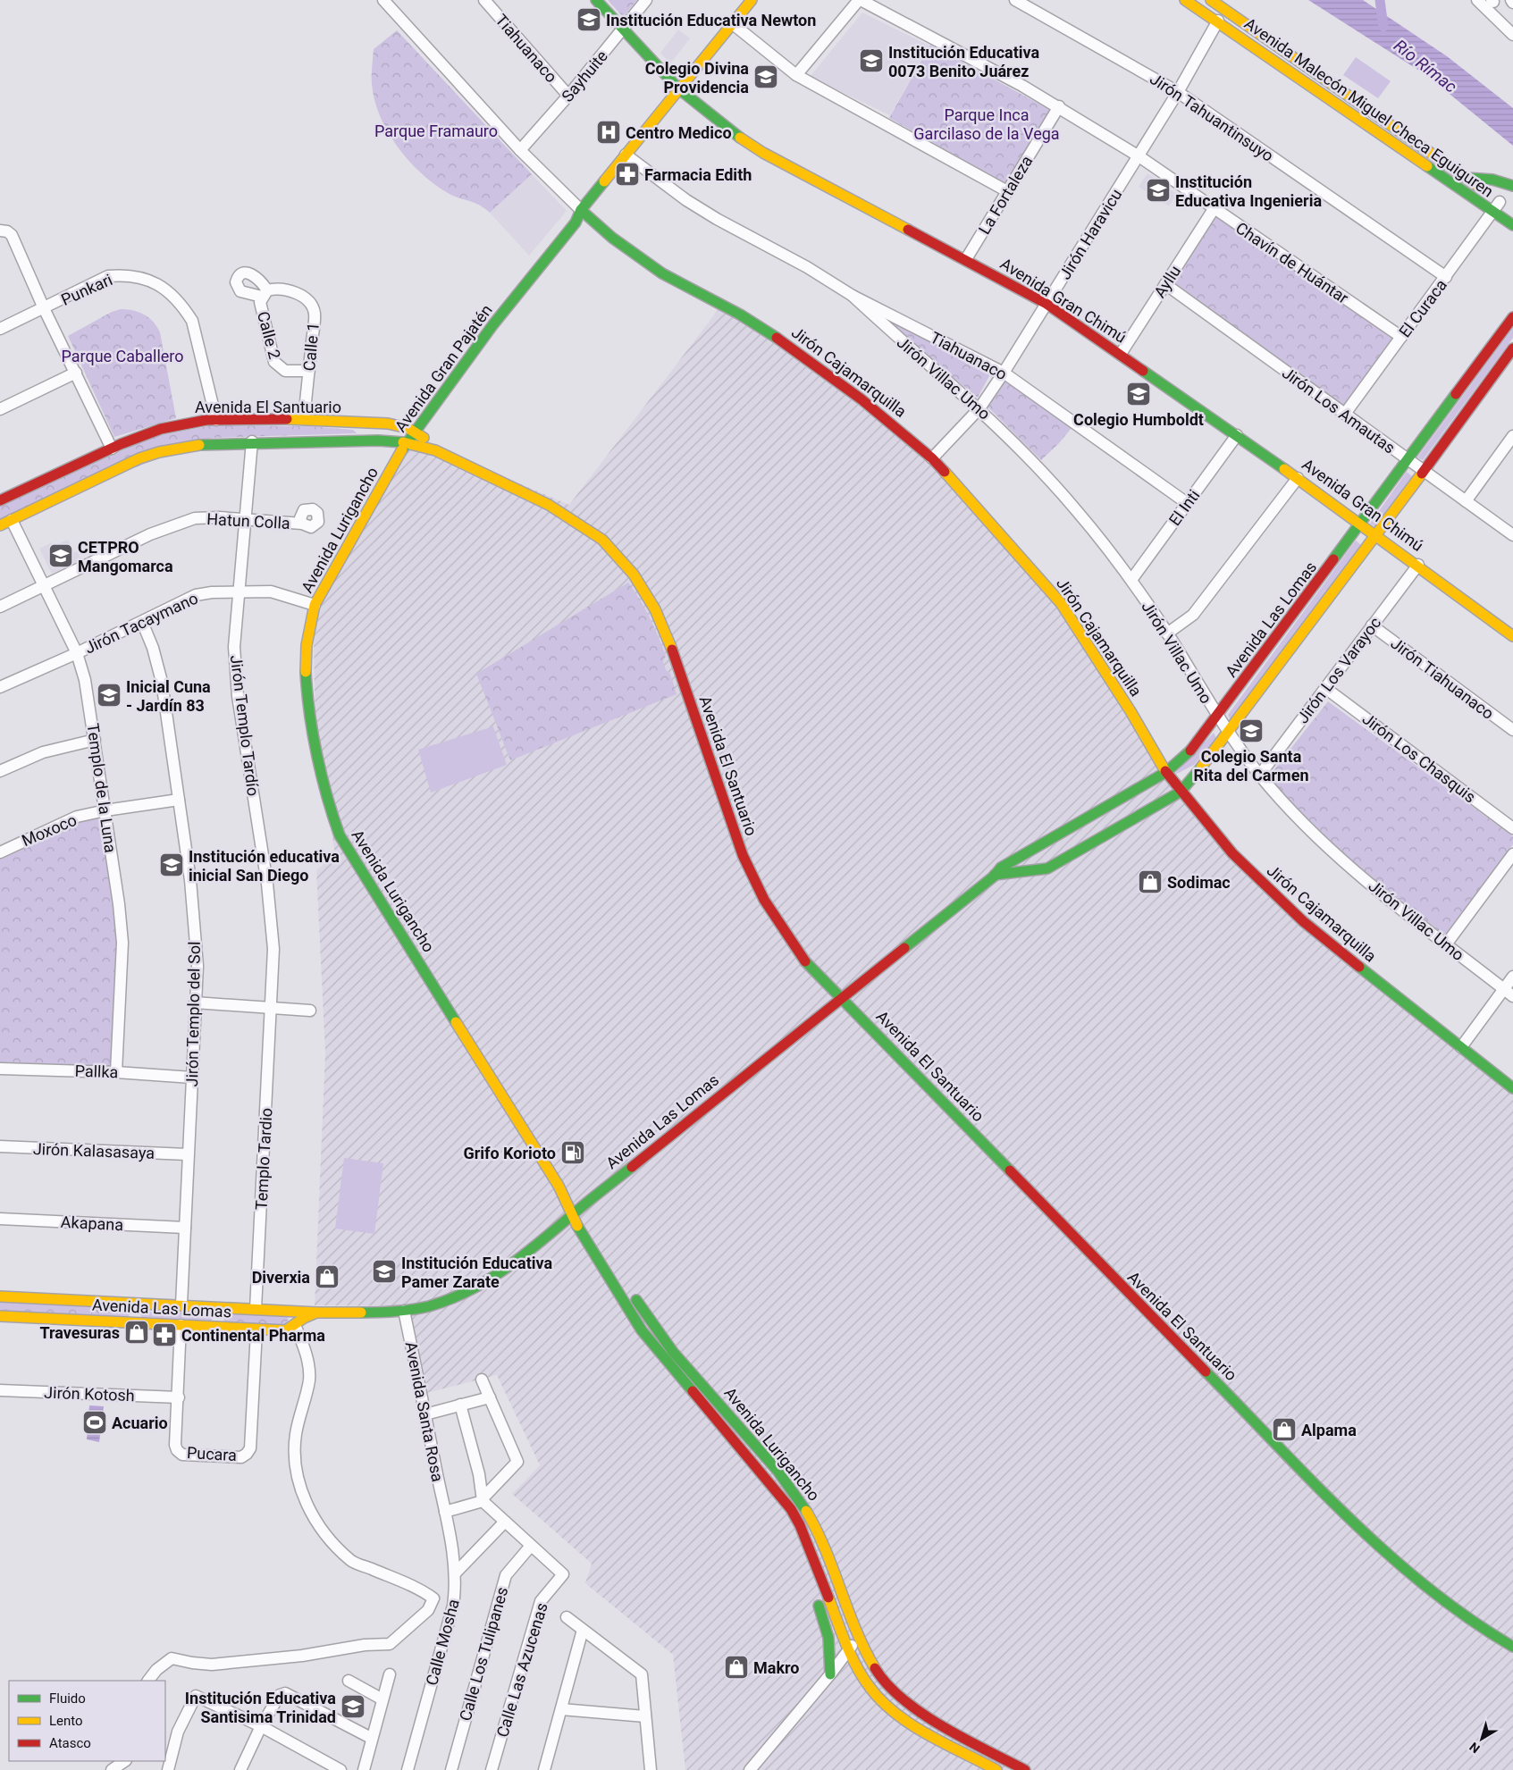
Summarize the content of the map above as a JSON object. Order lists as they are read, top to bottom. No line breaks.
{"streets":{"street":["Tiahuanaco","Sayhuite","Avenida Malecón Miguel Checa Eguiguren","Jirón Tahuantinsuyo","La Fortaleza","Jirón Haravicu","Chavín de Huántar","Ayllu","Punkari","Avenida Gran Chimú","El Curaca","Calle 2","Calle 1","Avenida Gran Pajatén","Jirón Cajamarquilla","Jirón Villac Umo","Avenida El Santuario","Jirón Los Amautas","El Inti","Hatun Colla","Avenida Lurigancho","Avenida Las Lomas","Jirón Tacaymano","Jirón Los Varayoc","Jirón Tiahuanaco","Jirón Templo Tardío","Jirón Los Chasquis","Templo de la Luna","Moxoco","Jirón Templo del Sol","Pallka","Jirón Kalasasaya","Templo Tardio","Akapana","Jirón Kotosh","Avenida Santa Rosa","Pucara","Calle Mosha","Calle Los Tulipanes","Calle Las Azucenas"]},"crossings":[["Tiahuanaco","Sayhuite"],["Tiahuanaco","Jirón Haravicu"],["Tiahuanaco","Avenida Gran Pajatén"],["Tiahuanaco","Jirón Villac Umo"],["Tiahuanaco","El Inti"],["Sayhuite","Avenida Gran Chimú"],["Avenida Malecón Miguel Checa Eguiguren","Jirón Haravicu"],["Avenida Malecón Miguel Checa Eguiguren","El Curaca"],["Jirón Tahuantinsuyo","Jirón Haravicu"],["Jirón Tahuantinsuyo","El Curaca"],["La Fortaleza","Chavín de Huántar"],["La Fortaleza","Avenida Gran Chimú"],["Jirón Haravicu","Chavín de Huántar"],["Jirón Haravicu","Avenida Gran Chimú"],["Jirón Haravicu","Jirón Cajamarquilla"],["Jirón Haravicu","Jirón Villac Umo"],["Chavín de Huántar","Ayllu"],["Chavín de Huántar","El Curaca"],["Ayllu","Avenida Gran Chimú"],["Ayllu","Jirón Los Amautas"],["Punkari","Avenida El Santuario"],["Avenida Gran Chimú","Avenida Gran Pajatén"],["Avenida Gran Chimú","El Inti"],["Avenida Gran Chimú","Avenida Las Lomas"],["Avenida Gran Chimú","Jirón Los Varayoc"],["El Curaca","Jirón Los Amautas"],["Calle 2","Calle 1"],["Calle 1","Avenida El Santuario"],["Avenida Gran Pajatén","Jirón Cajamarquilla"],["Avenida Gran Pajatén","Avenida El Santuario"],["Avenida Gran Pajatén","Avenida Lurigancho"],["Jirón Cajamarquilla","Avenida Las Lomas"],["Jirón Villac Umo","El Inti"],["Jirón Villac Umo","Avenida Las Lomas"],["Jirón Villac Umo","Jirón Los Varayoc"],["Avenida El Santuario","Avenida Las Lomas"],["Avenida El Santuario","Jirón Templo Tardío"],["Avenida El Santuario","Templo de la Luna"],["Jirón Los Amautas","Avenida Las Lomas"],["Hatun Colla","Jirón Templo Tardío"],["Hatun Colla","Templo de la Luna"],["Avenida Lurigancho","Avenida Las Lomas"],["Avenida Lurigancho","Jirón Tacaymano"],["Avenida Las Lomas","Jirón Templo del Sol"],["Avenida Las Lomas","Templo Tardio"],["Avenida Las Lomas","Avenida Santa Rosa"],["Avenida Las Lomas","Pucara"],["Jirón Tacaymano","Jirón Templo Tardío"],["Jirón Tacaymano","Templo de la Luna"],["Jirón Tacaymano","Jirón Templo del Sol"],["Jirón Los Varayoc","Jirón Tiahuanaco"],["Jirón Los Varayoc","Jirón Los Chasquis"],["Jirón Templo Tardío","Templo Tardio"],["Templo de la Luna","Moxoco"],["Templo de la Luna","Pallka"],["Moxoco","Jirón Templo del Sol"],["Jirón Templo del Sol","Pallka"],["Jirón Templo del Sol","Jirón Kalasasaya"],["Jirón Templo del Sol","Akapana"],["Jirón Kotosh","Pucara"],["Avenida Santa Rosa","Calle Mosha"],["Calle Los Tulipanes","Calle Las Azucenas"]],"water":["Río Rímac"],"parks":["Parque Inca Garcilaso de la Vega","Parque Framauro","Parque Caballero"],"places":{"school or university":["Institución Educativa Newton","Institución Educativa 0073 Benito Juárez","Colegio Divina Providencia","Institución Educativa Ingenieria","Colegio Humboldt","CETPRO Mangomarca","Inicial Cuna - Jardín 83","Colegio Santa Rita del Carmen","Institución educativa inicial San Diego","Institución Educativa Pamer Zarate","Institución Educativa Santisima Trinidad"],"hospital":["Centro Medico"],"pharmacy":["Farmacia Edith","Continental Pharma"],"shop":["Sodimac","Diverxia","Travesuras","Alpama","Makro"],"fuel station":["Grifo Korioto"],"sports":["Acuario"]},"legend":["Fluido","Lento","Atasco"],"north":"bottom left"}
